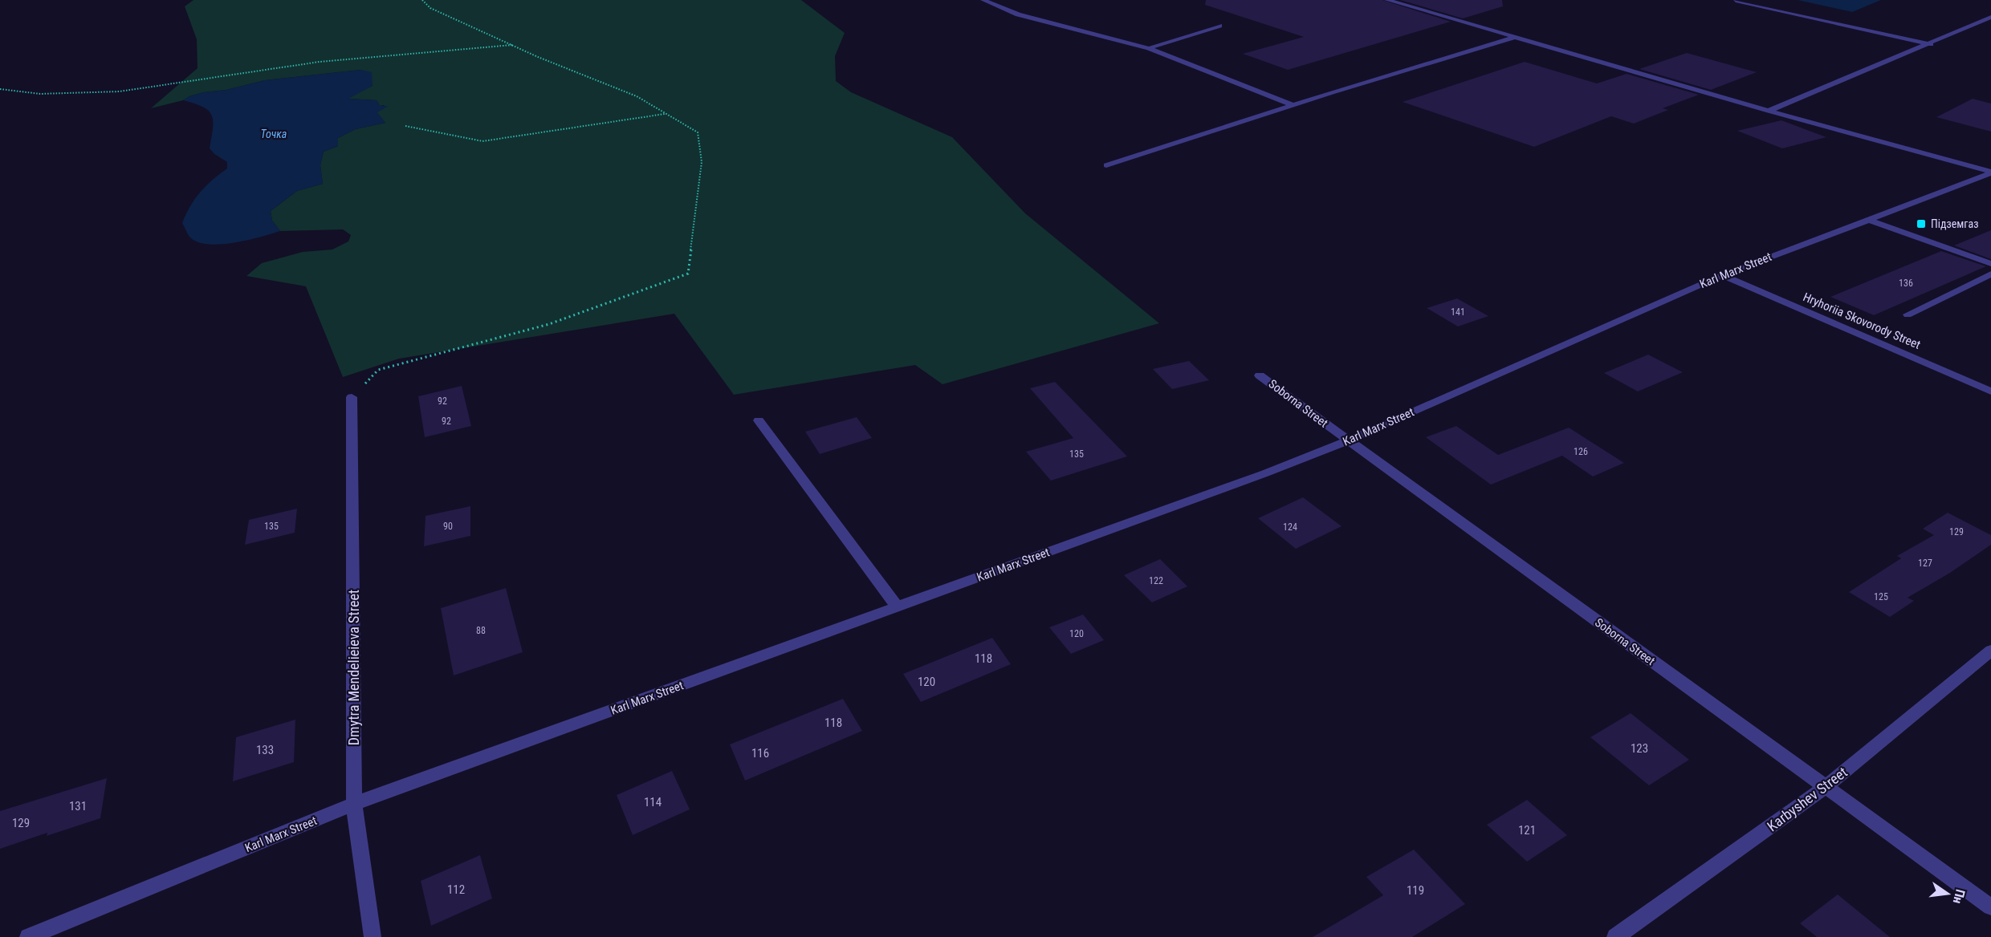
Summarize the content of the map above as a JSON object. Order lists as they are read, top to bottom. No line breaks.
{"streets":{"street":["Karl Marx Street","Hryhoriia Skovorody Street","Soborna Street","Dmytra Mendelieieva Street","Karbyshev Street"]},"crossings":[["Karl Marx Street","Hryhoriia Skovorody Street"],["Karl Marx Street","Soborna Street"],["Karl Marx Street","Dmytra Mendelieieva Street"],["Soborna Street","Karbyshev Street"]],"water":["Точка"],"places":{"transit":["Підземгаз"]},"house_numbers":["136","141","92","92","126","135","135","90","124","129","127","122","125","88","120","118","120","118","123","133","116","114","131","129","121","112","119"],"north":"right"}
